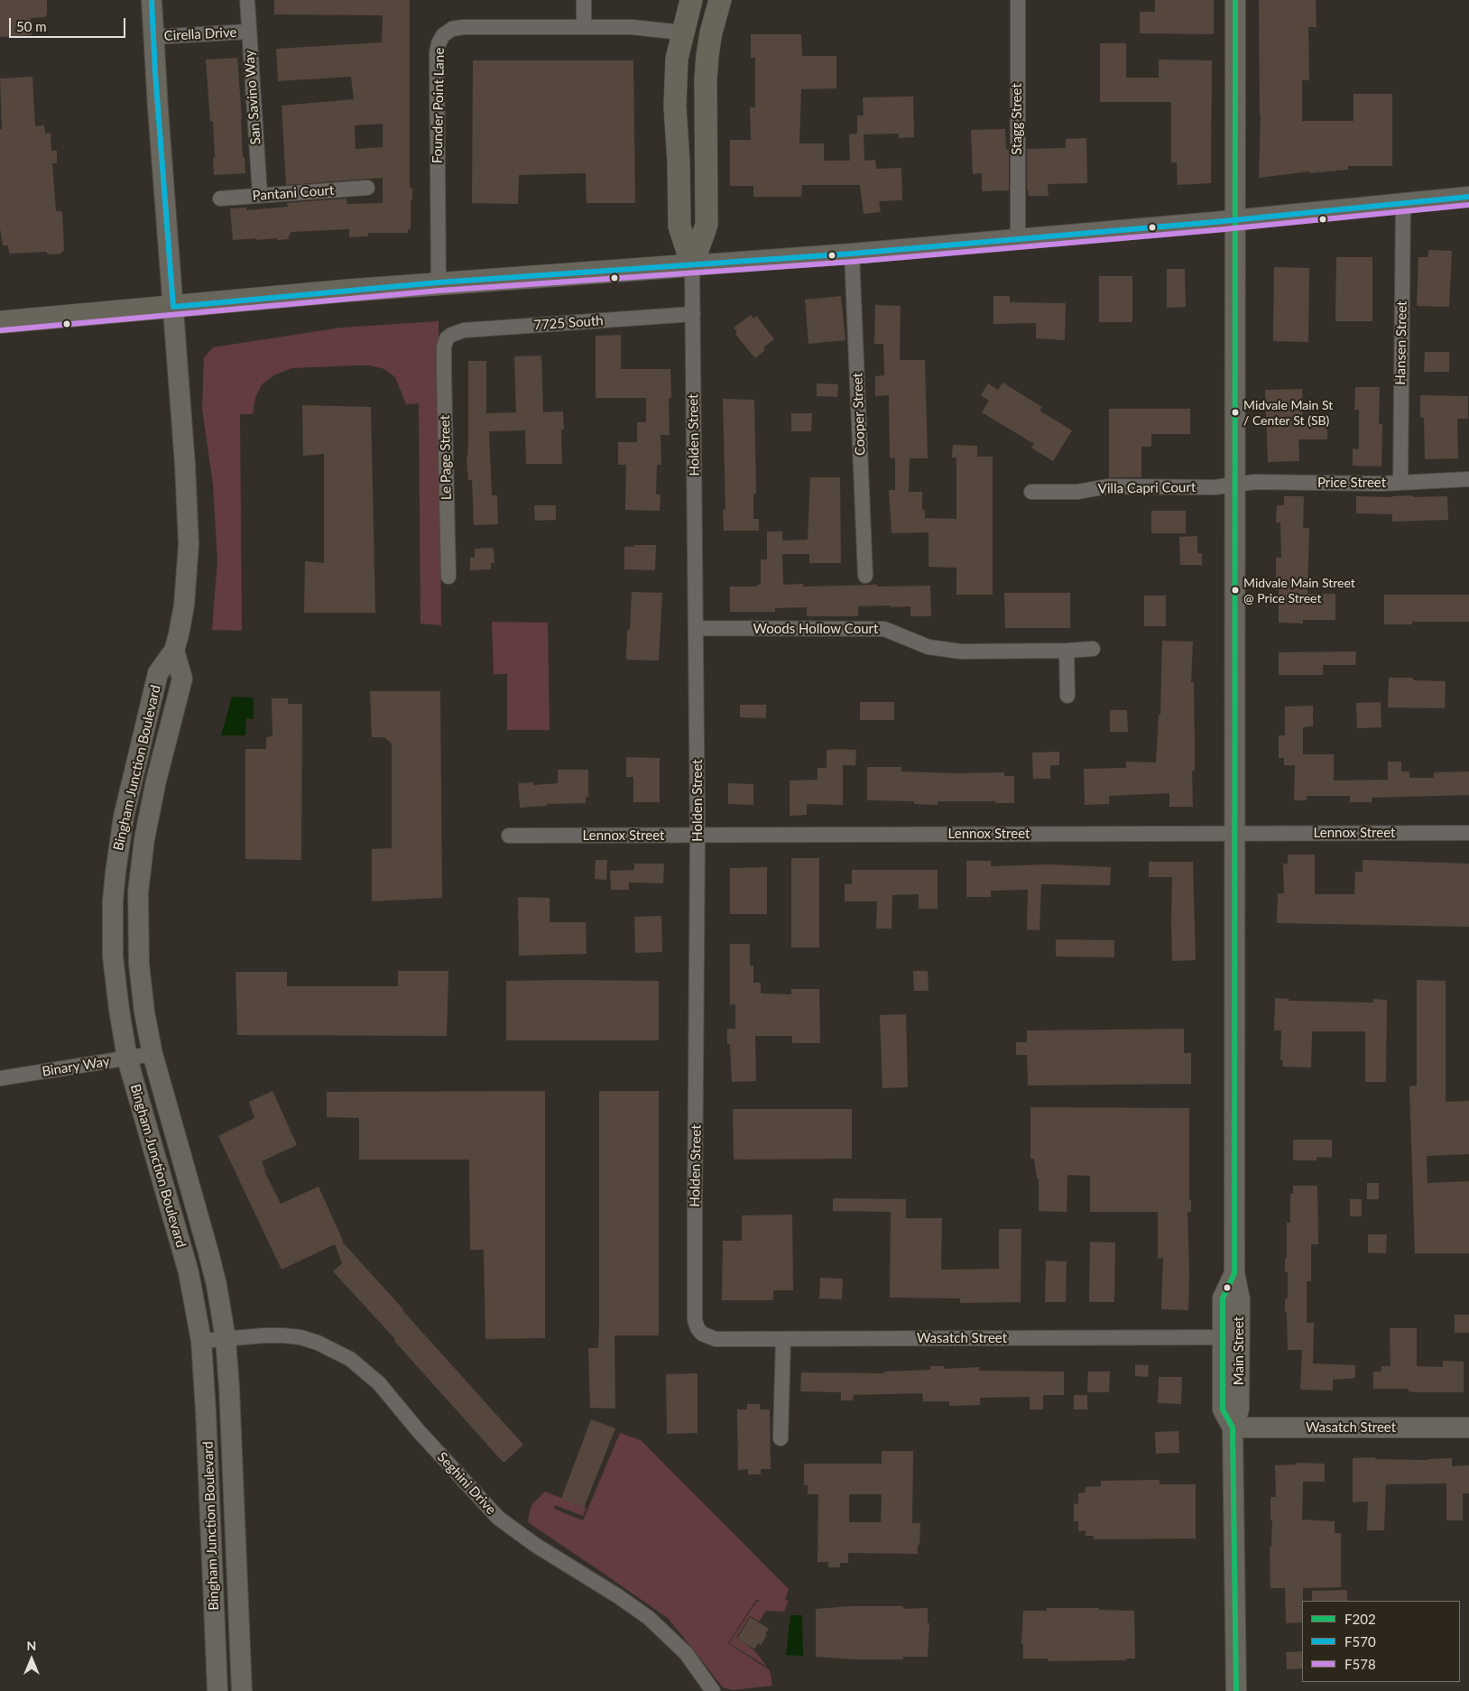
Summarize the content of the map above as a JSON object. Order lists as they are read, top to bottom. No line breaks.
{"streets":{"main road":["Holden Street","Bingham Junction Boulevard","Wasatch Street","Main Street"],"street":["Cirella Drive","San Savino Way","Founder Point Lane","Stagg Street","Pantani Court","7725 South","Hansen Street","Cooper Street","Le Page Street","Price Street","Villa Capri Court","Woods Hollow Court","Lennox Street","Binary Way","Seghini Drive"]},"crossings":[["Cirella Drive","San Savino Way"],["Cirella Drive","Bingham Junction Boulevard"],["San Savino Way","Pantani Court"],["Founder Point Lane","Holden Street"],["7725 South","Holden Street"],["7725 South","Le Page Street"],["Hansen Street","Price Street"],["Holden Street","Woods Hollow Court"],["Holden Street","Lennox Street"],["Holden Street","Wasatch Street"],["Price Street","Villa Capri Court"],["Price Street","Main Street"],["Villa Capri Court","Main Street"],["Bingham Junction Boulevard","Binary Way"],["Bingham Junction Boulevard","Seghini Drive"],["Lennox Street","Main Street"],["Wasatch Street","Main Street"]],"places":["Midvale Main St / Center St (SB)","Midvale Main Street @ Price Street"],"lines":["transit line F202","transit line F570","transit line F578"],"legend":["F202","F570","F578"],"scale_bar":"50 m","north":"top"}
